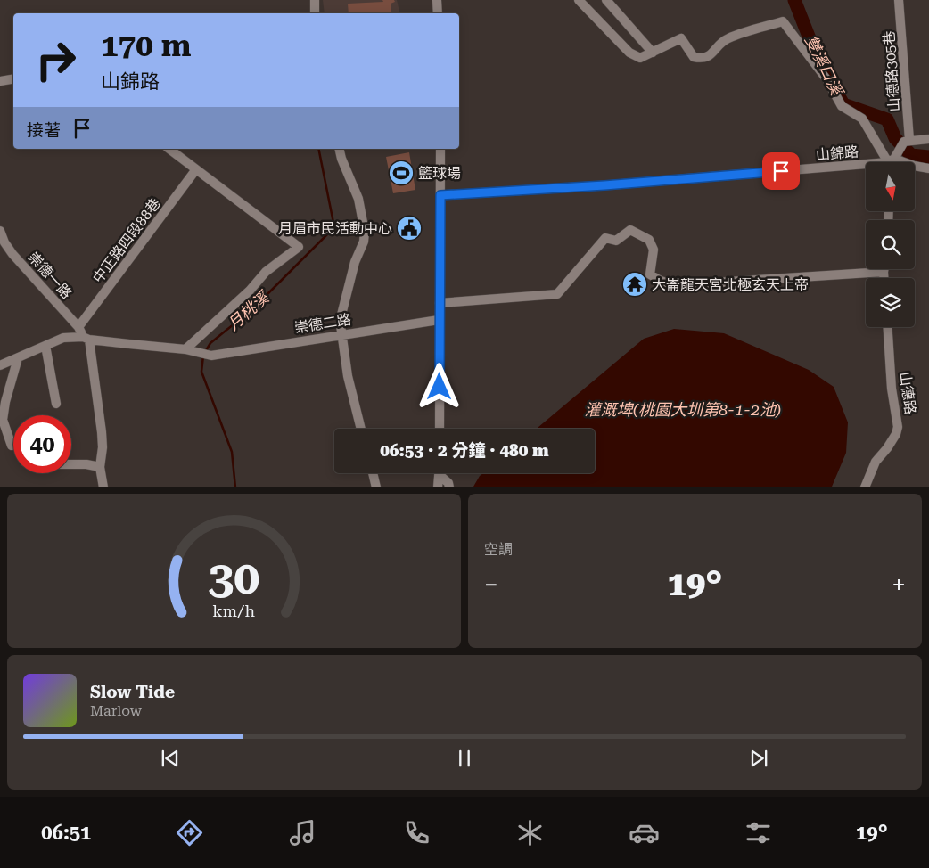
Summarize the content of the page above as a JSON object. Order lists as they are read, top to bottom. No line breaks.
{"streets":{"street":["山德路305巷","山錦路","中正路四段88巷","崇德一路","崇德二路","山德路"]},"crossings":[["中正路四段88巷","崇德一路"]],"water":["雙溪口溪","月桃溪","灌溉埤(桃園大圳第8-1-2池)"],"places":{"sports":["籃球場"],"public building":["月眉市民活動中心"],"temple":["大崙龍天宮北極玄天上帝"]},"north":"bottom","page":{"turn":["170 m","山錦路"],"then":"接著","limit":"40","trip":"06:53 · 2 分鐘 · 480 m","tile":"空調","heat":["−","19°","+"],"song":["Slow Tide","Marlow"],"tabs":["06:51","19°"],"gauge":["30","km/h"]}}
